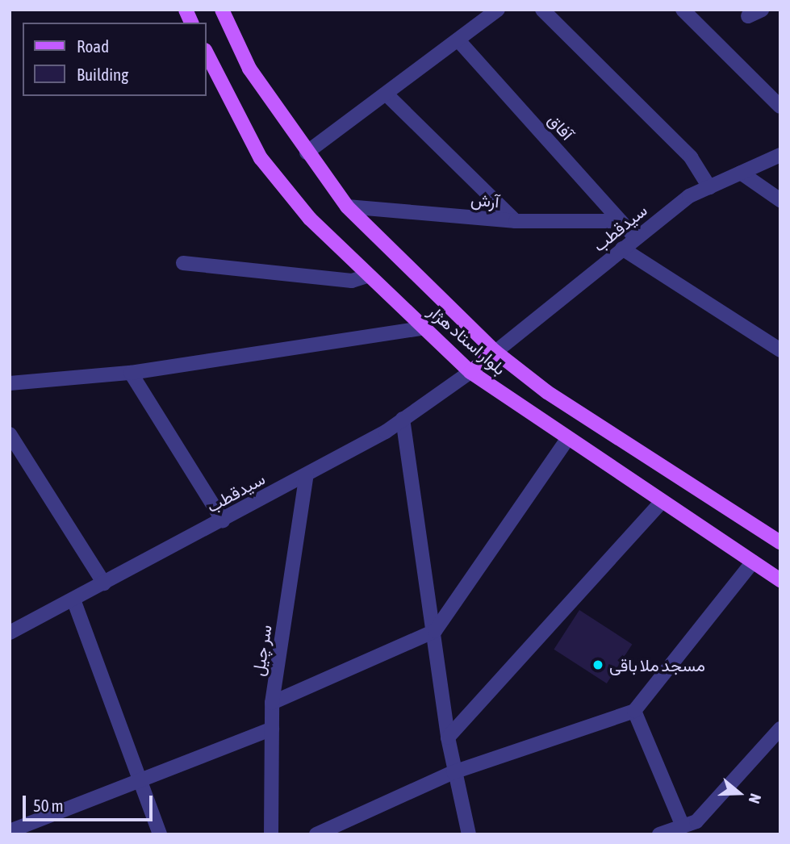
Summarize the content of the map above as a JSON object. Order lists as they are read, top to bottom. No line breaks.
{"streets":{"main road":["بلوار استاد هژار"],"street":["آفاق","آرش","سیدقطب","سر چیل"]},"crossings":[["آفاق","آرش"],["آفاق","سیدقطب"],["آرش","بلوار استاد هژار"],["سیدقطب","بلوار استاد هژار"],["سیدقطب","سر چیل"]],"places":["مسجد ملا باقی"],"legend":["Road","Building"],"scale_bar":"50 m","north":"right"}
